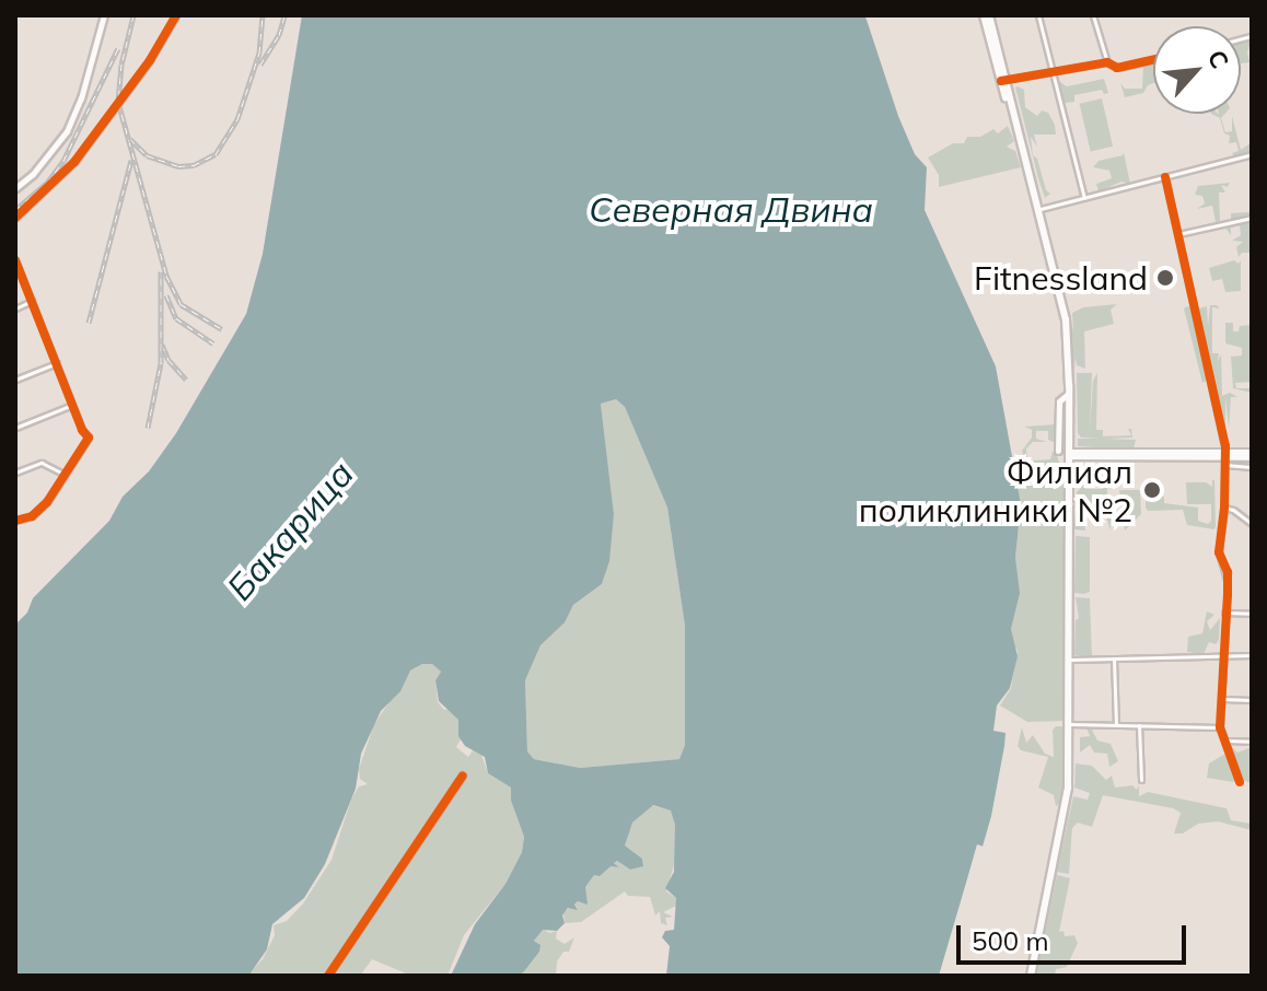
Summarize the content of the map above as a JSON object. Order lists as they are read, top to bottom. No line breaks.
{"water":["Северная Двина","Бакарица"],"places":["Fitnessland","Филиал поликлиники №2"],"scale_bar":"500 m","north":"top right"}
